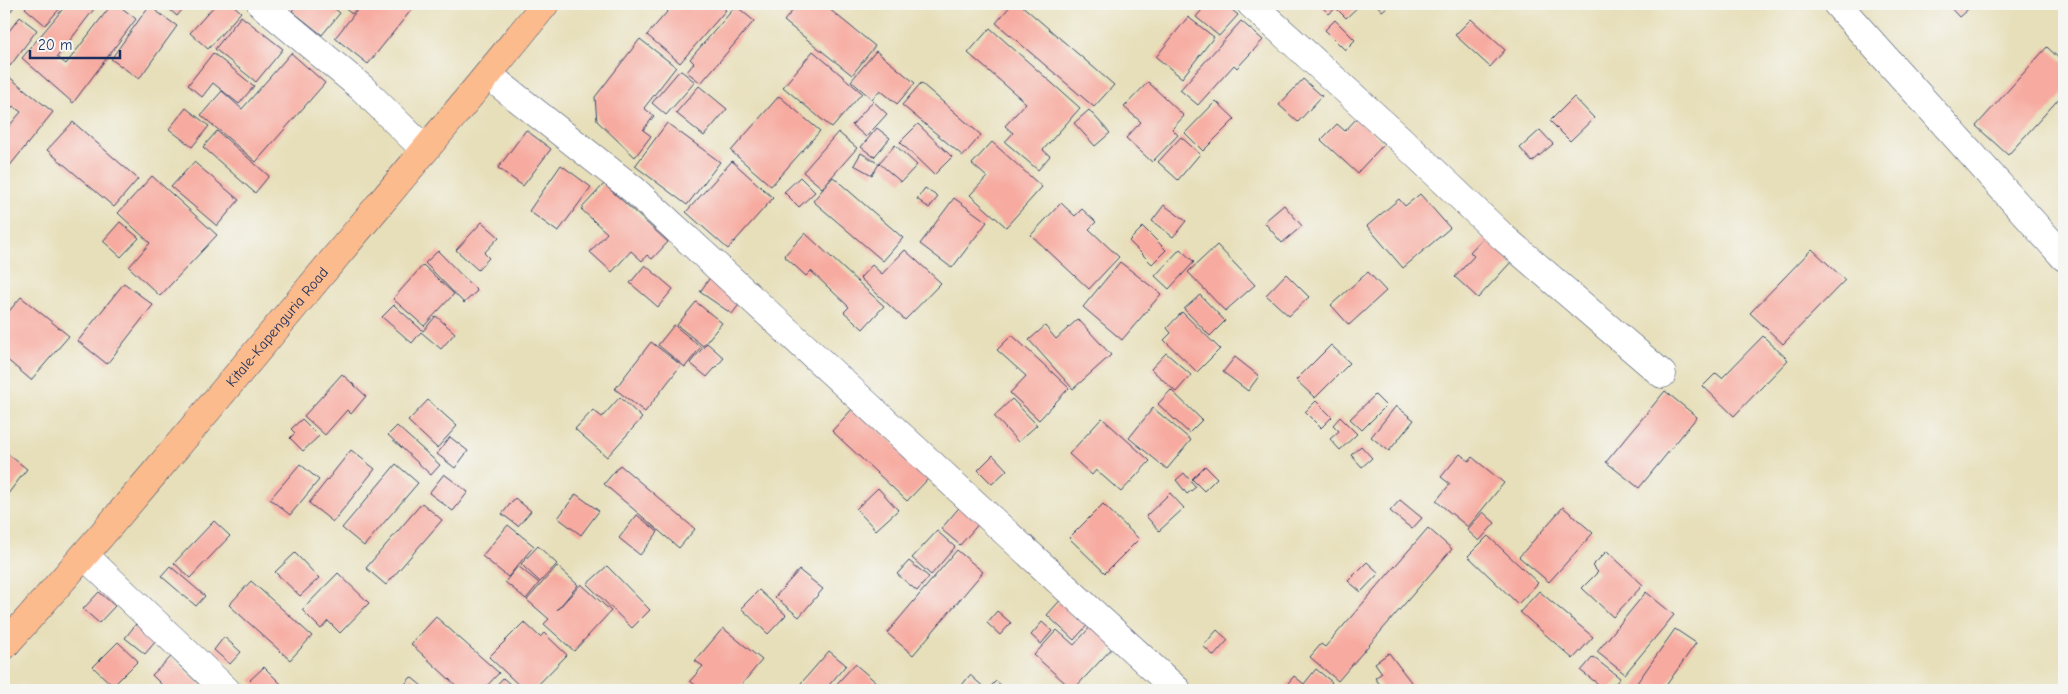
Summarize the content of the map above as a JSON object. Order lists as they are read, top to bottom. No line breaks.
{"streets":{"highway":["Kitale-Kapenguria Road"]},"scale_bar":"20 m"}
